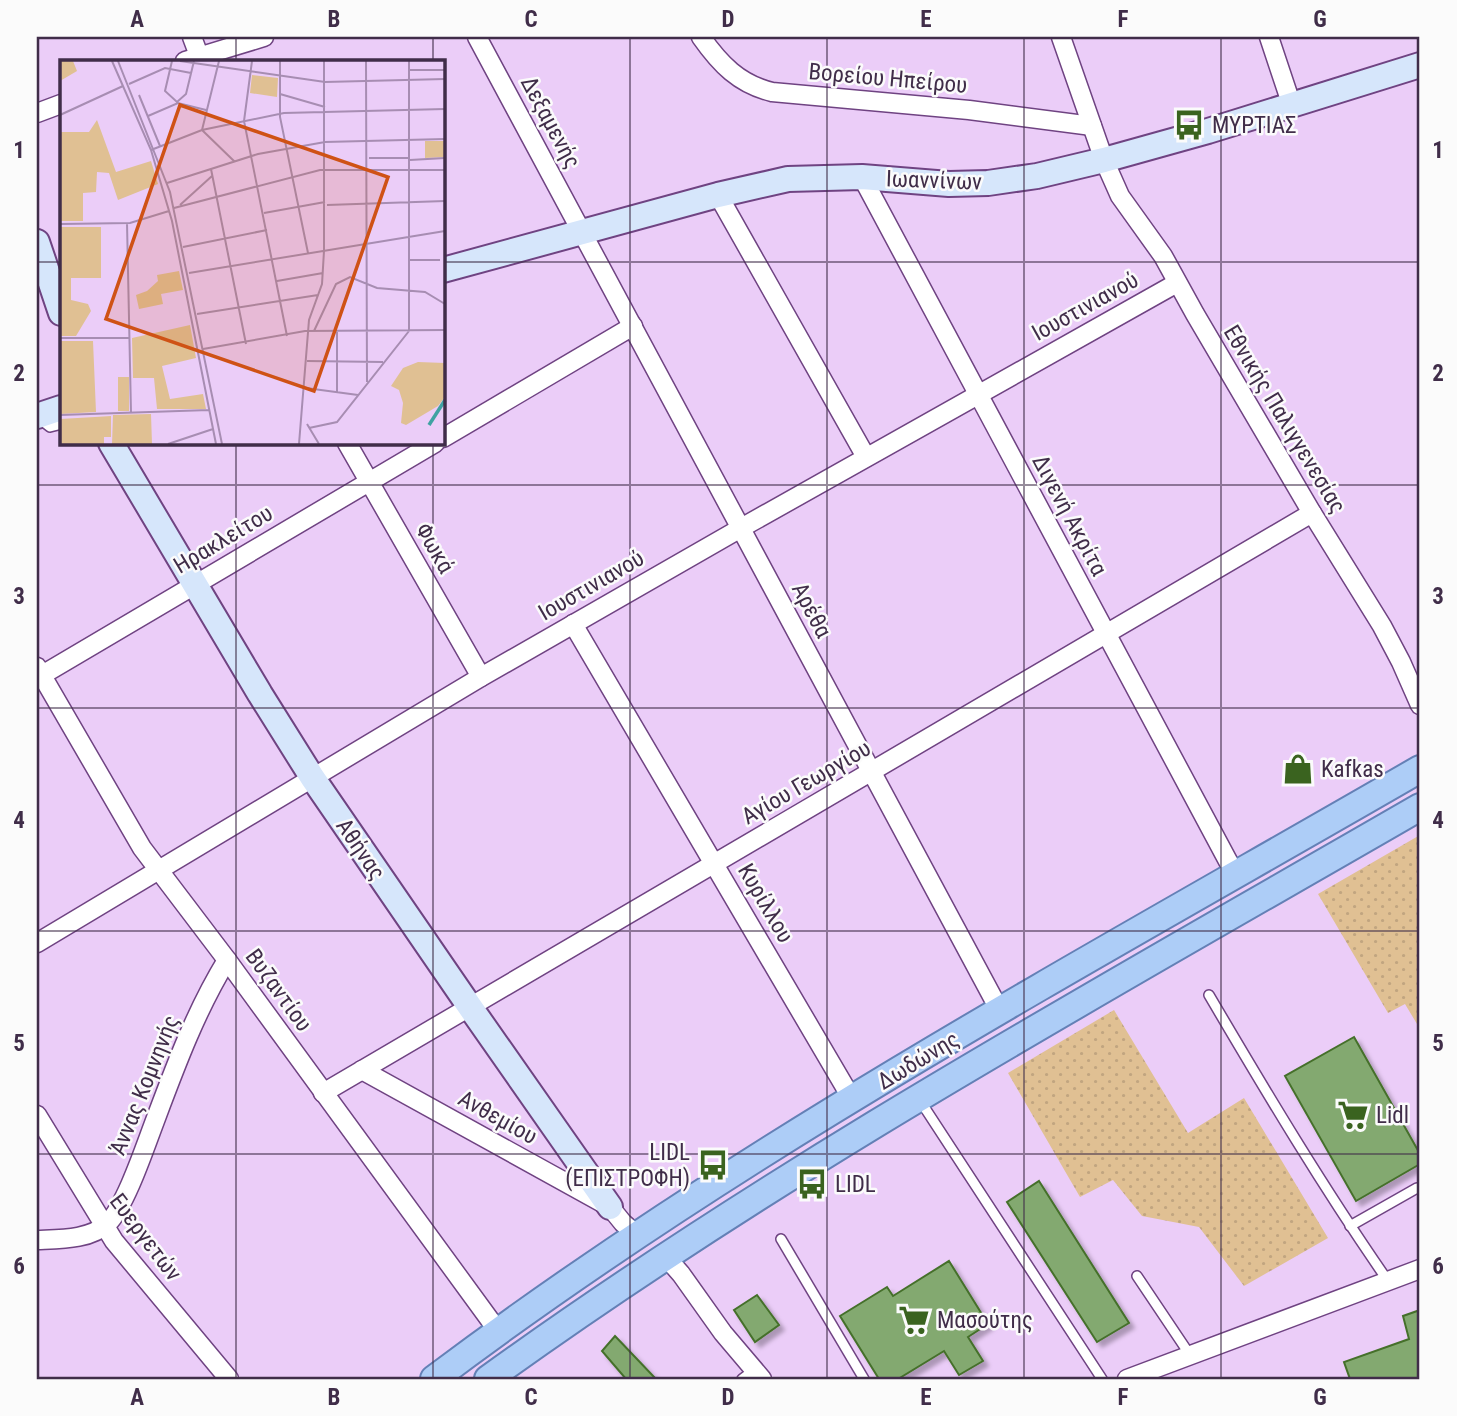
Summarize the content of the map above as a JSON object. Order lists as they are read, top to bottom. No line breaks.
{"streets":{"main road":["Ιωαννίνων","Αθήνας","Δωδώνης"],"street":["Βορείου Ηπείρου","Δεξαμενής","Ιουστινιανού","Εθνικής Παλιγγενεσίας","Διγενή Ακρίτα","Ηρακλείτου","Φωκά","Αρέθα","Αγίου Γεωργίου","Κυρίλλου","Βυζαντίου","Άννας Κομνηνής","Ανθεμίου","Ευεργετών"]},"crossings":[["Βορείου Ηπείρου","Εθνικής Παλιγγενεσίας"],["Δεξαμενής","Ιωαννίνων"],["Δεξαμενής","Αρέθα"],["Ιωαννίνων","Εθνικής Παλιγγενεσίας"],["Ιωαννίνων","Διγενή Ακρίτα"],["Ιωαννίνων","Αρέθα"],["Ιουστινιανού","Εθνικής Παλιγγενεσίας"],["Ιουστινιανού","Διγενή Ακρίτα"],["Ιουστινιανού","Φωκά"],["Ιουστινιανού","Αρέθα"],["Ιουστινιανού","Αθήνας"],["Ιουστινιανού","Κυρίλλου"],["Ιουστινιανού","Βυζαντίου"],["Εθνικής Παλιγγενεσίας","Αγίου Γεωργίου"],["Διγενή Ακρίτα","Αγίου Γεωργίου"],["Διγενή Ακρίτα","Δωδώνης"],["Ηρακλείτου","Φωκά"],["Ηρακλείτου","Αθήνας"],["Ηρακλείτου","Βυζαντίου"],["Αρέθα","Αγίου Γεωργίου"],["Αρέθα","Δωδώνης"],["Αγίου Γεωργίου","Αθήνας"],["Αγίου Γεωργίου","Κυρίλλου"],["Αγίου Γεωργίου","Βυζαντίου"],["Αγίου Γεωργίου","Ανθεμίου"],["Αθήνας","Δωδώνης"],["Αθήνας","Ανθεμίου"],["Κυρίλλου","Δωδώνης"],["Βυζαντίου","Δωδώνης"],["Βυζαντίου","Άννας Κομνηνής"],["Άννας Κομνηνής","Ευεργετών"]],"places":{"bus stop":["ΜΥΡΤΙΑΣ","LIDL (ΕΠΙΣΤΡΟΦΗ)","LIDL"],"shop":["Kafkas"],"supermarket":["Lidl","Μασούτης"]},"grid":{"columns":["A","B","C","D","E","F","G"],"rows":["1","2","3","4","5","6"]}}
